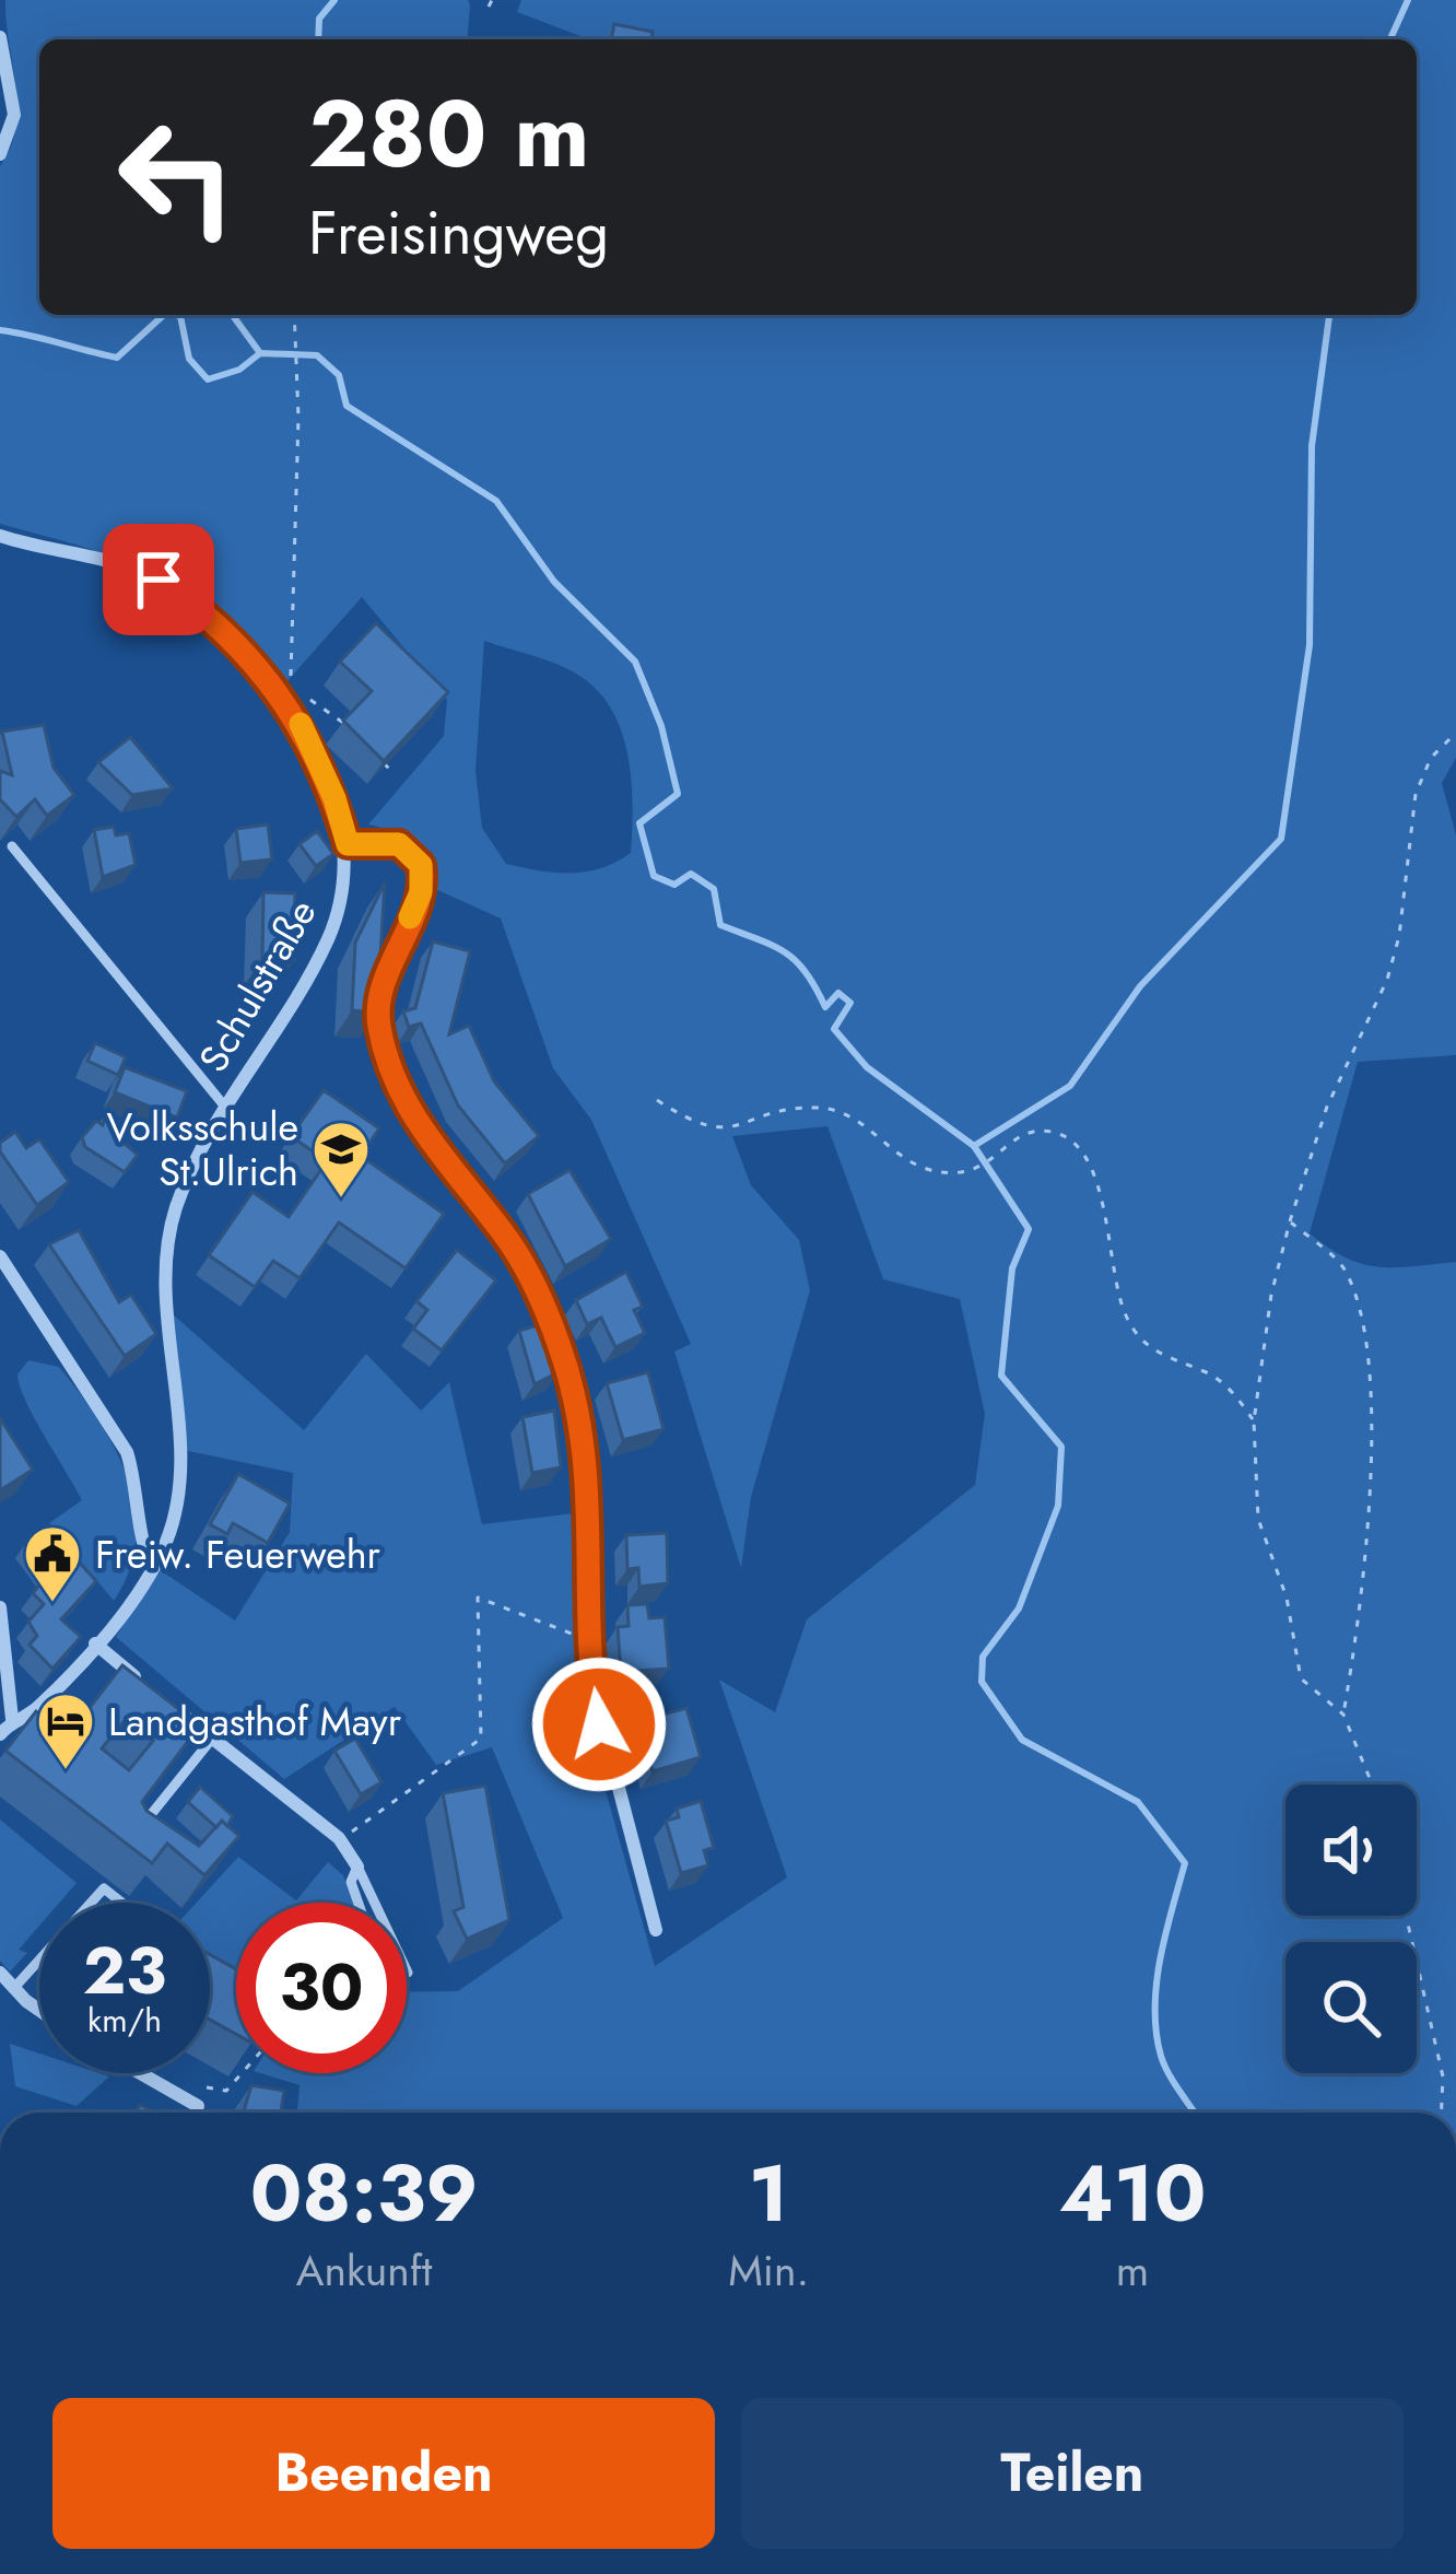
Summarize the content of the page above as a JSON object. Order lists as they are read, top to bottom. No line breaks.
{"streets":{"street":["Schulstraße"]},"places":{"school or university":["Volksschule St.Ulrich"],"public building":["Freiw. Feuerwehr"],"hotel":["Landgasthof Mayr"]},"page":{"turn":["280 m","Freisingweg"],"speed":"23 km/h","limit":"30","eta":["08:39","Ankunft","1","Min.","410","m"],"buttons":["Beenden","Teilen"]}}
